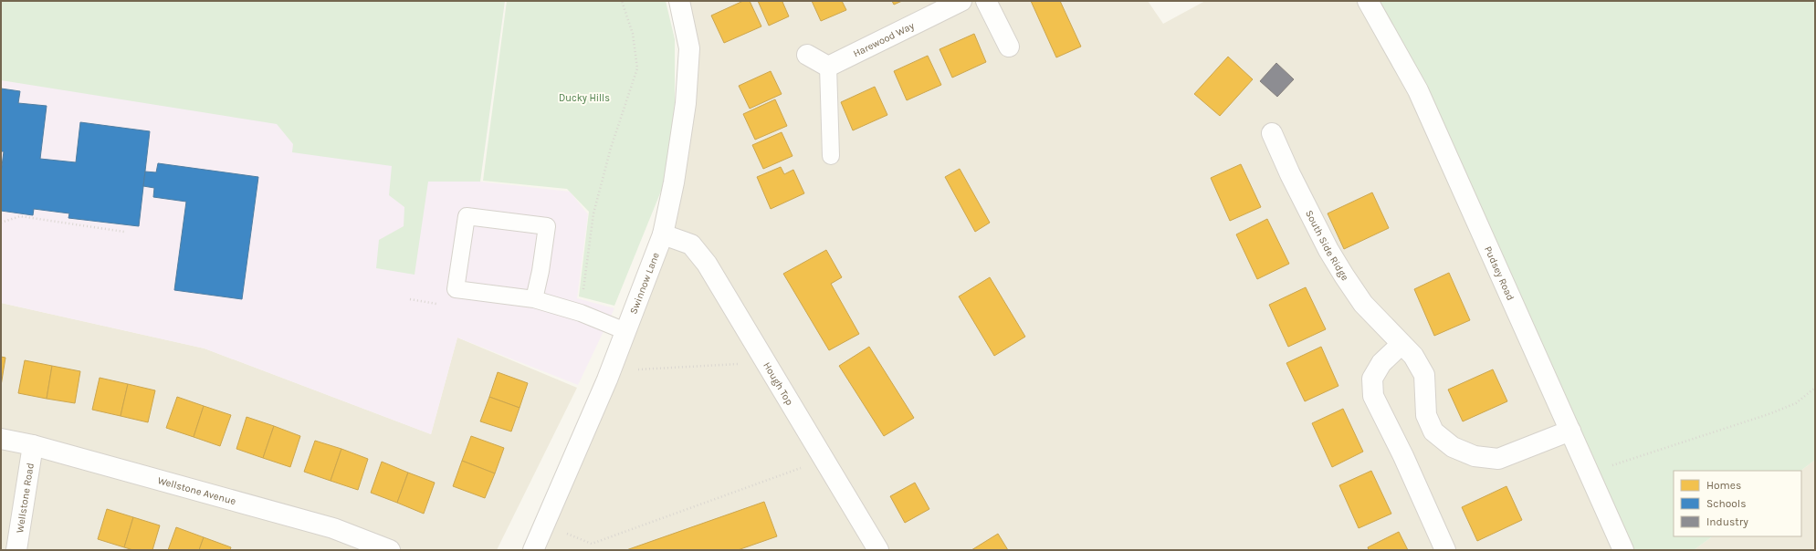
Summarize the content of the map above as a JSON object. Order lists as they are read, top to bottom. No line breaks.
{"streets":{"street":["Harewood Way","South Side Ridge","Pudsey Road","Swinnow Lane","Hough Top","Wellstone Avenue","Wellstone Road"]},"crossings":[["South Side Ridge","Pudsey Road"],["Swinnow Lane","Hough Top"],["Wellstone Avenue","Wellstone Road"]],"parks":["Ducky Hills"],"legend":["Homes","Schools","Industry"]}
